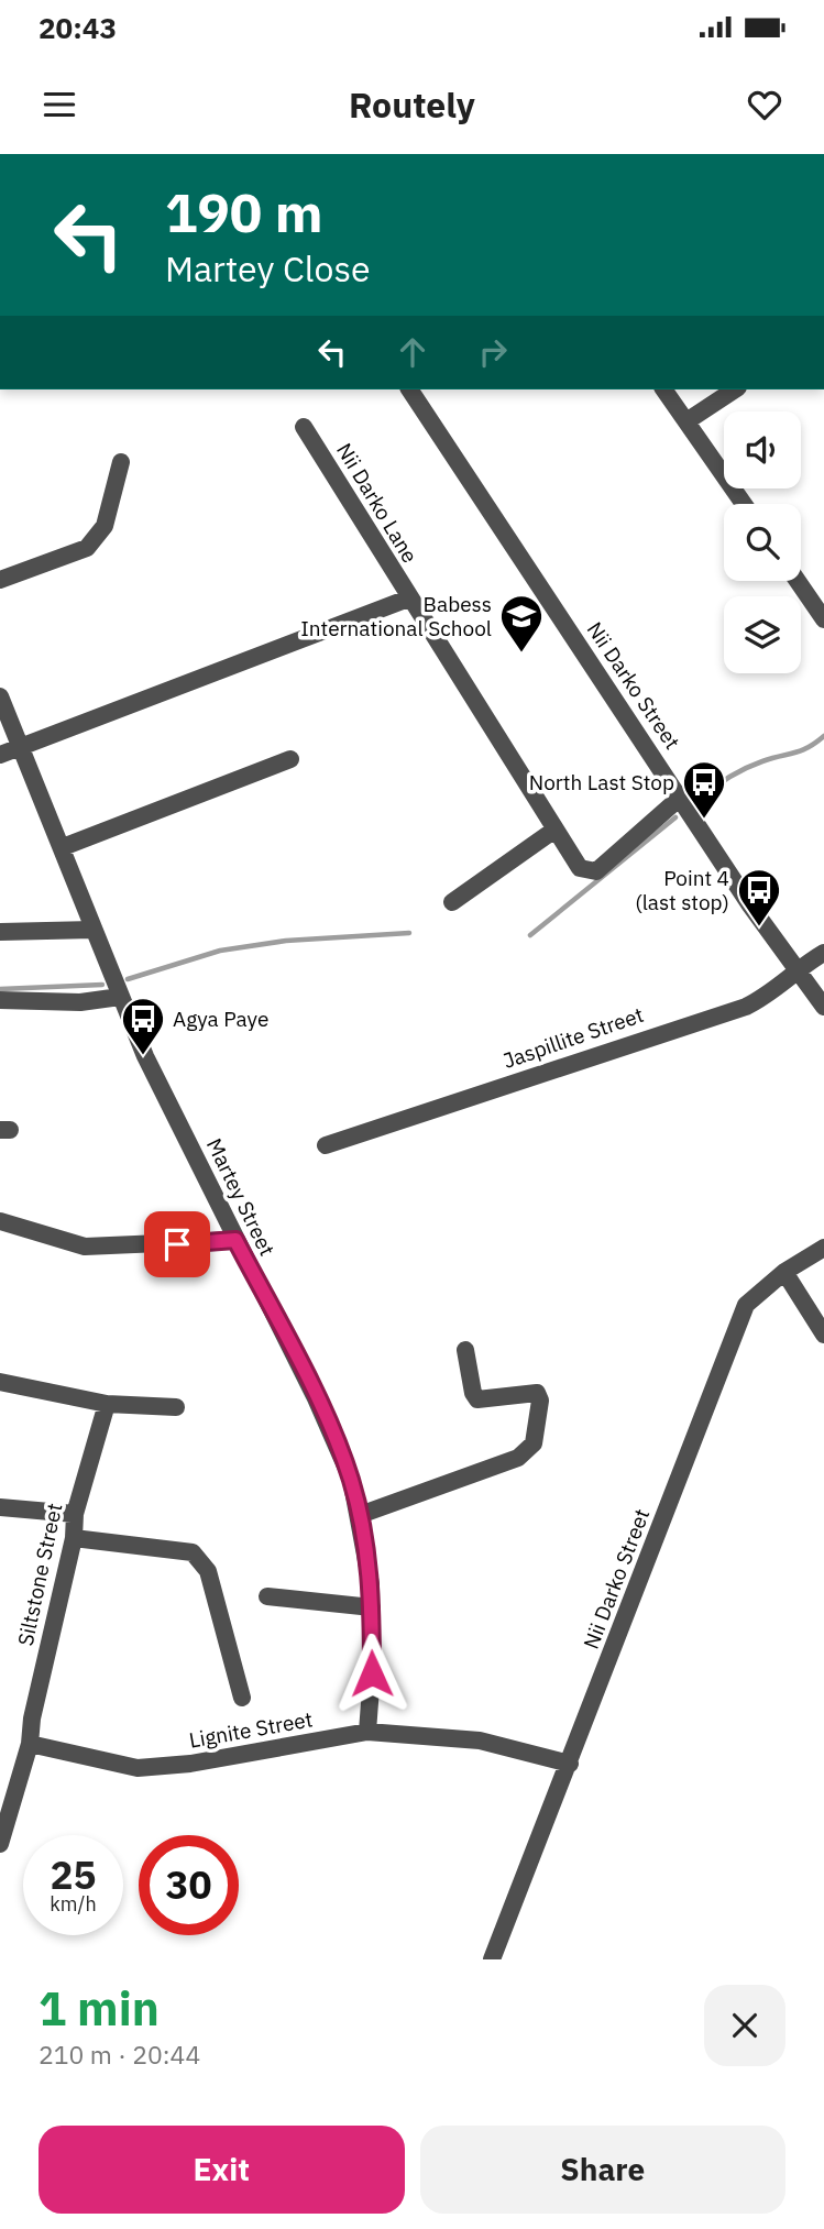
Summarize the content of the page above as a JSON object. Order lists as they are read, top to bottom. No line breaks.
{"streets":{"street":["Nii Darko Lane","Nii Darko Street","Jaspillite Street","Martey Street","Siltstone Street","Lignite Street"]},"crossings":[["Nii Darko Lane","Nii Darko Street"],["Nii Darko Street","Jaspillite Street"],["Nii Darko Street","Lignite Street"],["Martey Street","Lignite Street"],["Siltstone Street","Lignite Street"]],"places":{"school or university":["Babess International School"],"bus stop":["North Last Stop","Point 4 (last stop)","Agya Paye"]},"page":{"status":"20:43","header":"Routely","turn":["190 m","Martey Close"],"speed":"25 km/h","limit":"30","heading":["1 min","210 m · 20:44"],"buttons":["Exit","Share"]}}
